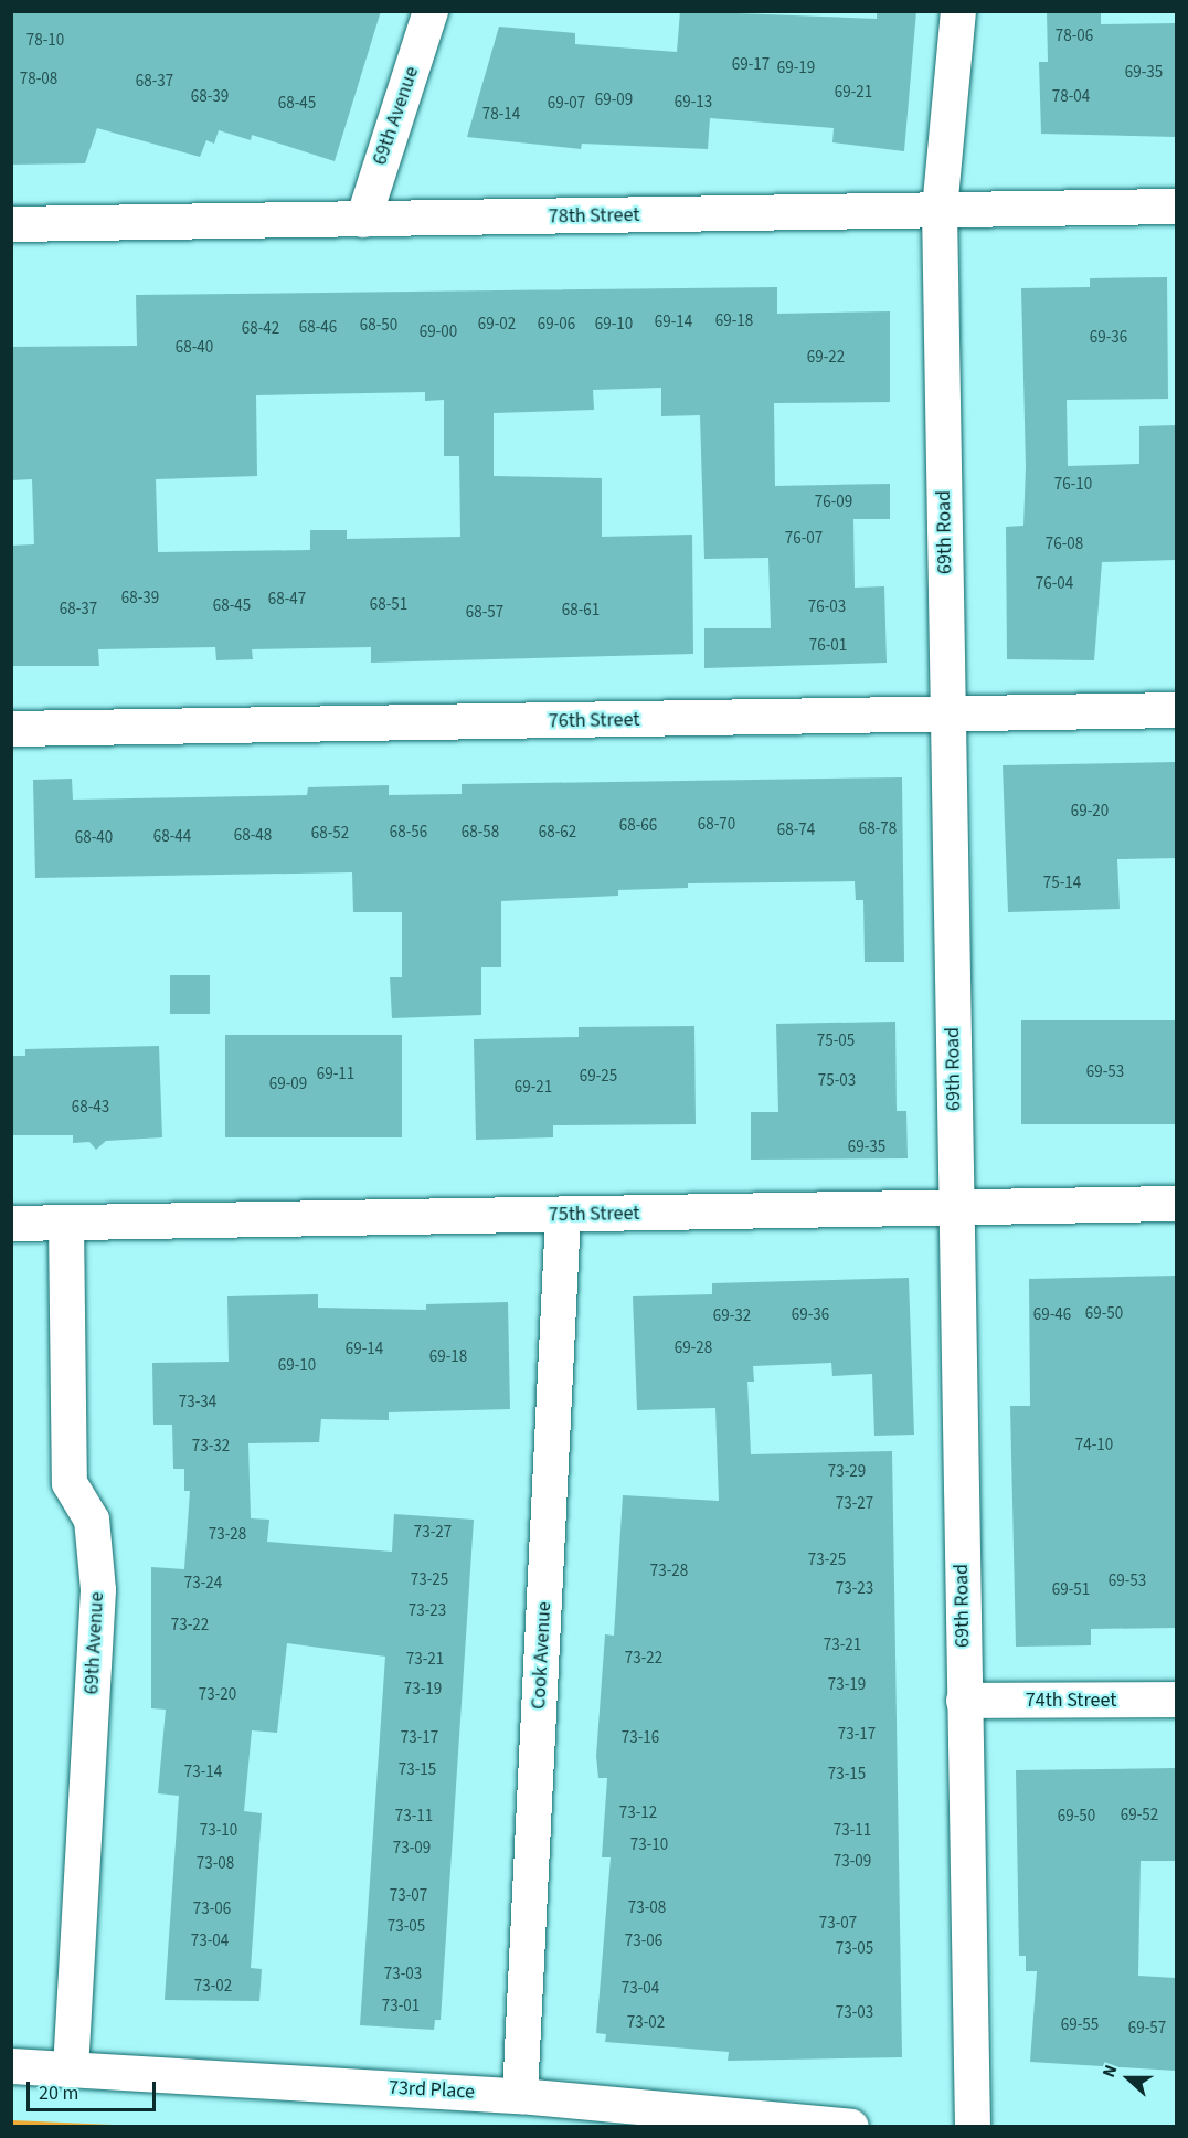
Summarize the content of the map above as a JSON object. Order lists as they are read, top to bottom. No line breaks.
{"streets":{"street":["69th Avenue","78th Street","69th Road","76th Street","75th Street","Cook Avenue","74th Street","73rd Place"]},"crossings":[["69th Avenue","78th Street"],["69th Avenue","75th Street"],["69th Avenue","73rd Place"],["78th Street","69th Road"],["69th Road","76th Street"],["69th Road","75th Street"],["69th Road","74th Street"],["75th Street","Cook Avenue"],["Cook Avenue","73rd Place"]],"house_numbers":["78-06","78-10","69-17","69-19","69-35","78-08","68-37","69-21","68-39","78-04","69-09","69-13","68-45","69-07","78-14","69-18","69-14","69-02","69-06","69-10","68-50","68-46","68-42","69-00","69-36","68-40","69-22","76-10","76-09","76-07","76-08","76-04","68-39","68-47","68-51","68-45","76-03","68-37","68-61","68-57","76-01","69-20","68-70","68-66","68-78","68-74","68-56","68-58","68-62","68-52","68-48","68-44","68-40","75-14","75-05","69-53","69-11","69-25","75-03","69-09","69-21","68-43","69-35","69-50","69-36","69-46","69-32","69-28","69-14","69-18","69-10","73-34","74-10","73-32","73-29","73-27","73-27","73-28","73-25","73-28","73-25","69-53","73-24","73-23","69-51","73-23","73-22","73-21","73-22","73-21","73-19","73-19","73-20","73-17","73-17","73-16","73-15","73-14","73-15","73-12","69-52","73-11","69-50","73-10","73-11","73-10","73-09","73-09","73-08","73-07","73-08","73-06","73-07","73-05","73-04","73-06","73-05","73-03","73-02","73-04","73-01","73-03","73-02","69-55","69-57"],"scale_bar":"20 m","north":"left"}
